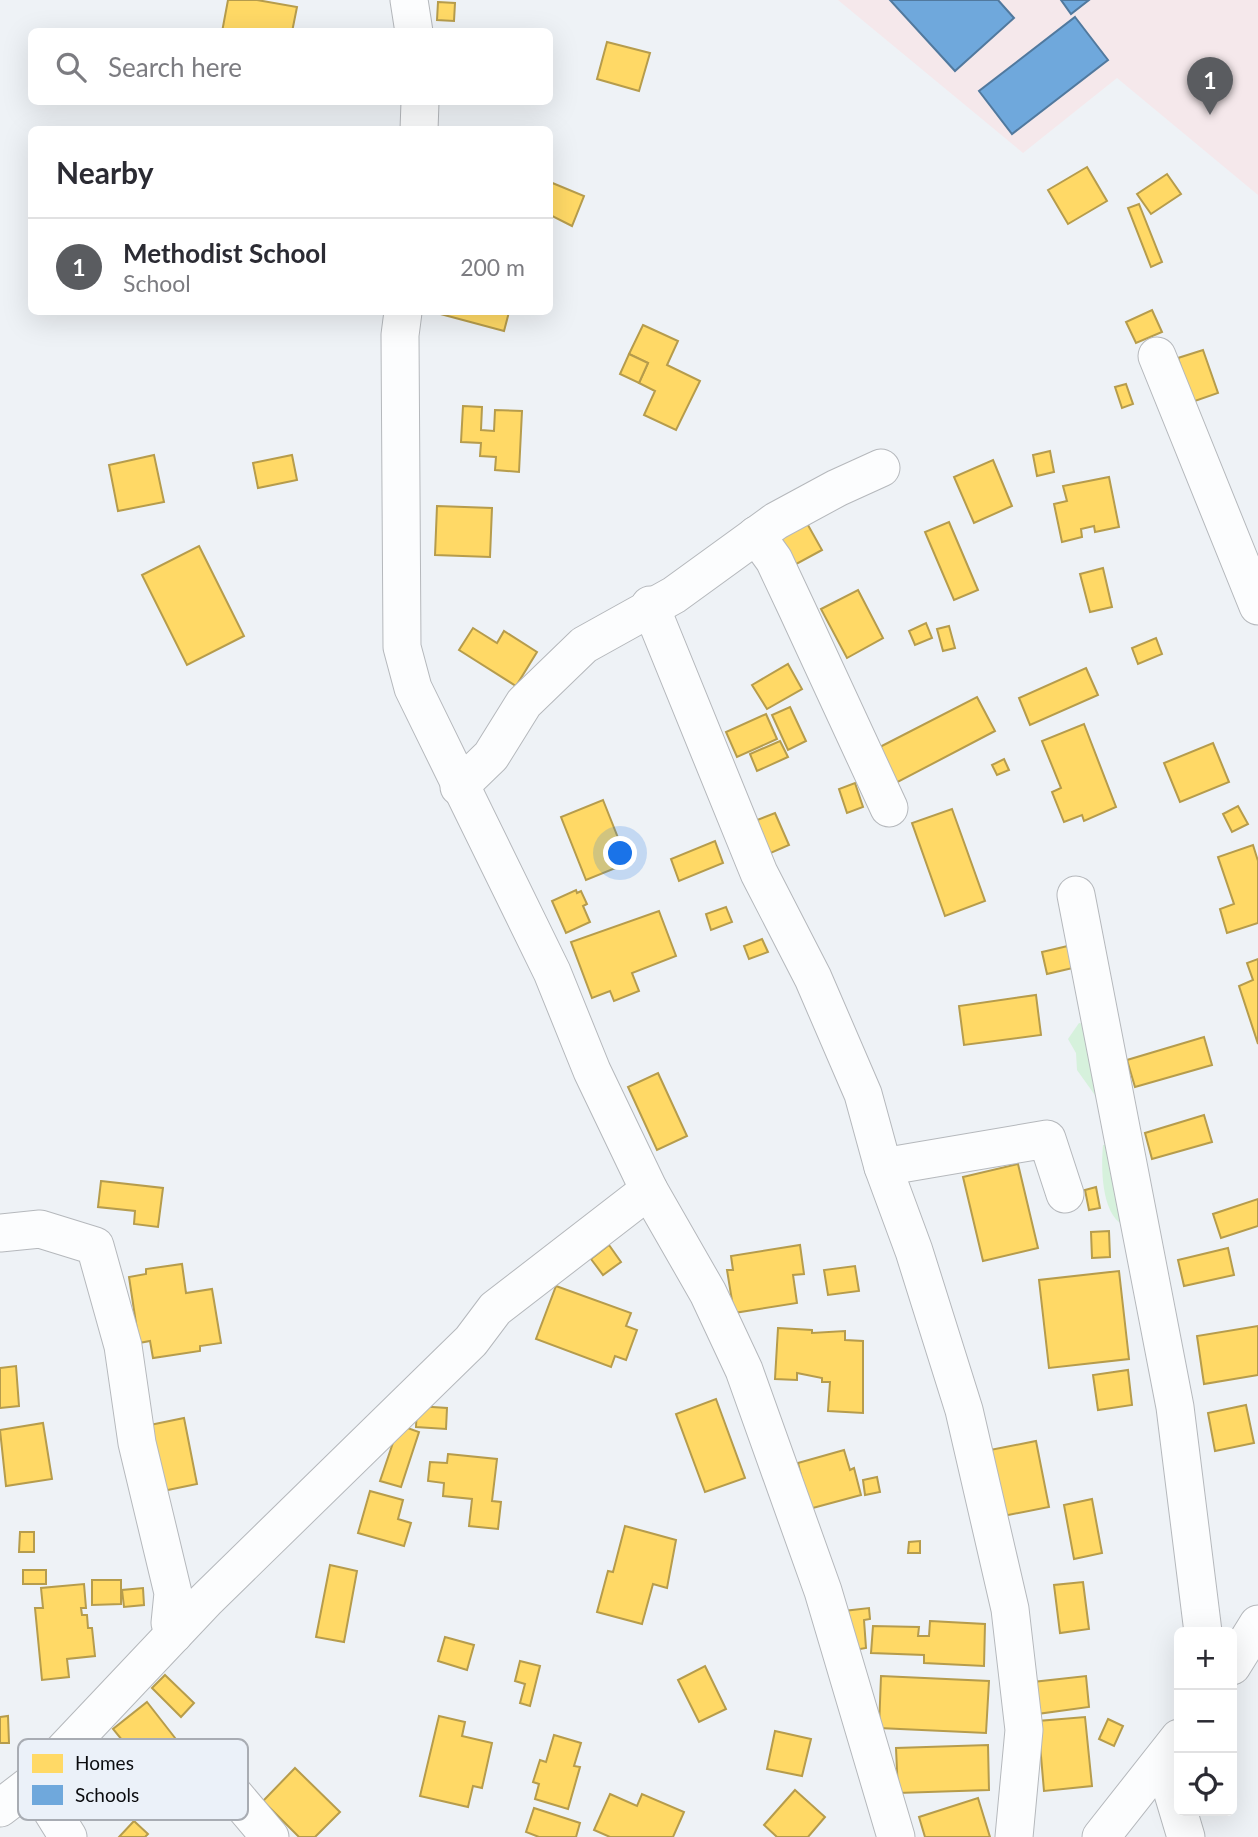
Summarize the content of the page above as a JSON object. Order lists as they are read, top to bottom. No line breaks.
{"legend":["Homes","Schools"],"page":{"search":"Search here","pins":"1","heading":"Nearby","list":[{"mark":"1","name":"Methodist School","note":"School","value":"200 m"}],"map_buttons":["+","−"]}}
